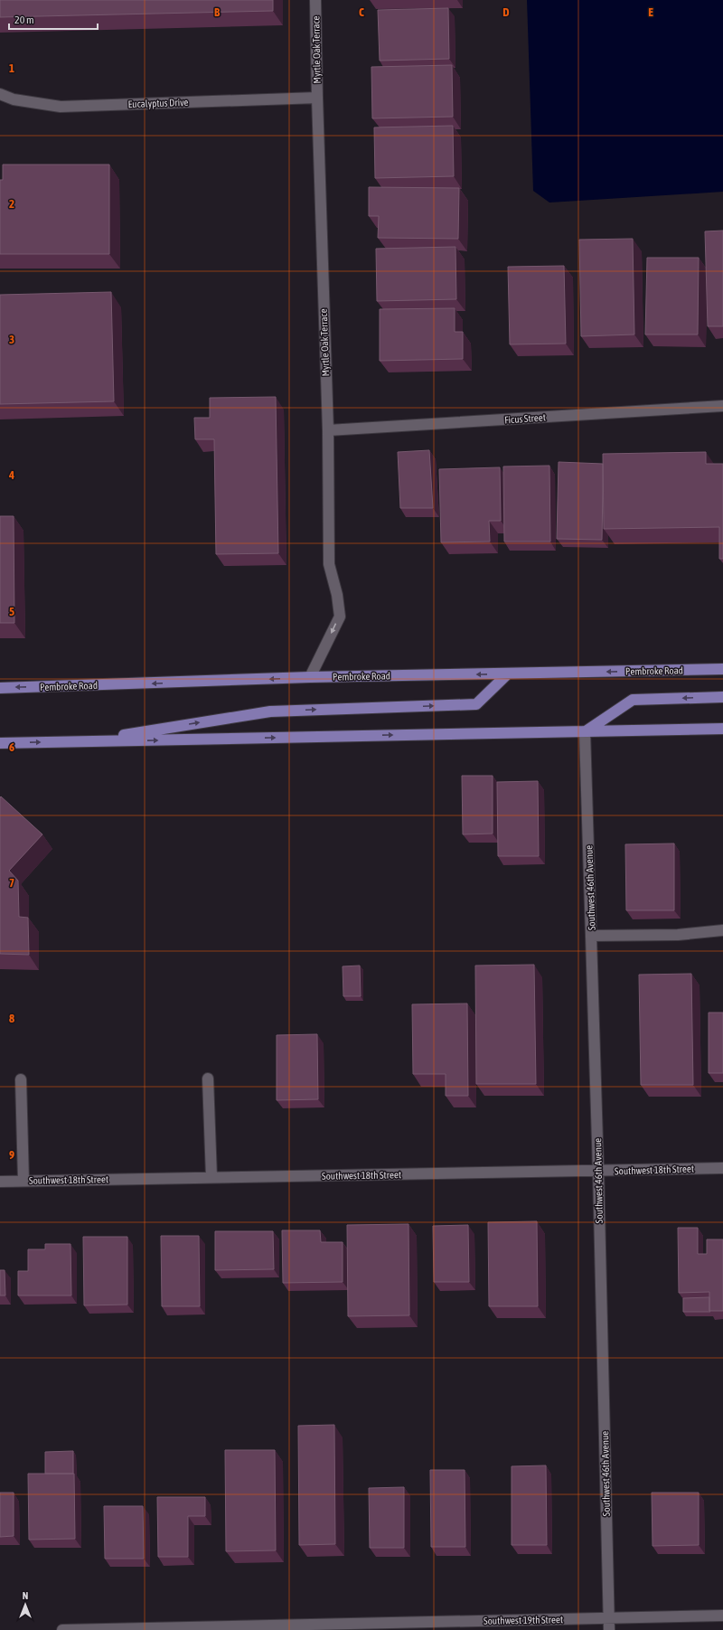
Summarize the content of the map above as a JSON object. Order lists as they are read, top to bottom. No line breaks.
{"streets":{"main road":["Pembroke Road"],"street":["Myrtle Oak Terrace","Eucalyptus Drive","Ficus Street","Southwest 46th Avenue","Southwest 18th Street","Southwest 19th Street"]},"crossings":[["Myrtle Oak Terrace","Eucalyptus Drive"],["Myrtle Oak Terrace","Ficus Street"],["Myrtle Oak Terrace","Pembroke Road"],["Southwest 46th Avenue","Southwest 18th Street"],["Southwest 46th Avenue","Southwest 19th Street"]],"one_way":["Myrtle Oak Terrace"],"scale_bar":"20 m","north":"top","grid":{"columns":["B","C","D","E"],"rows":["1","2","3","4","5","6","7","8","9"]}}
